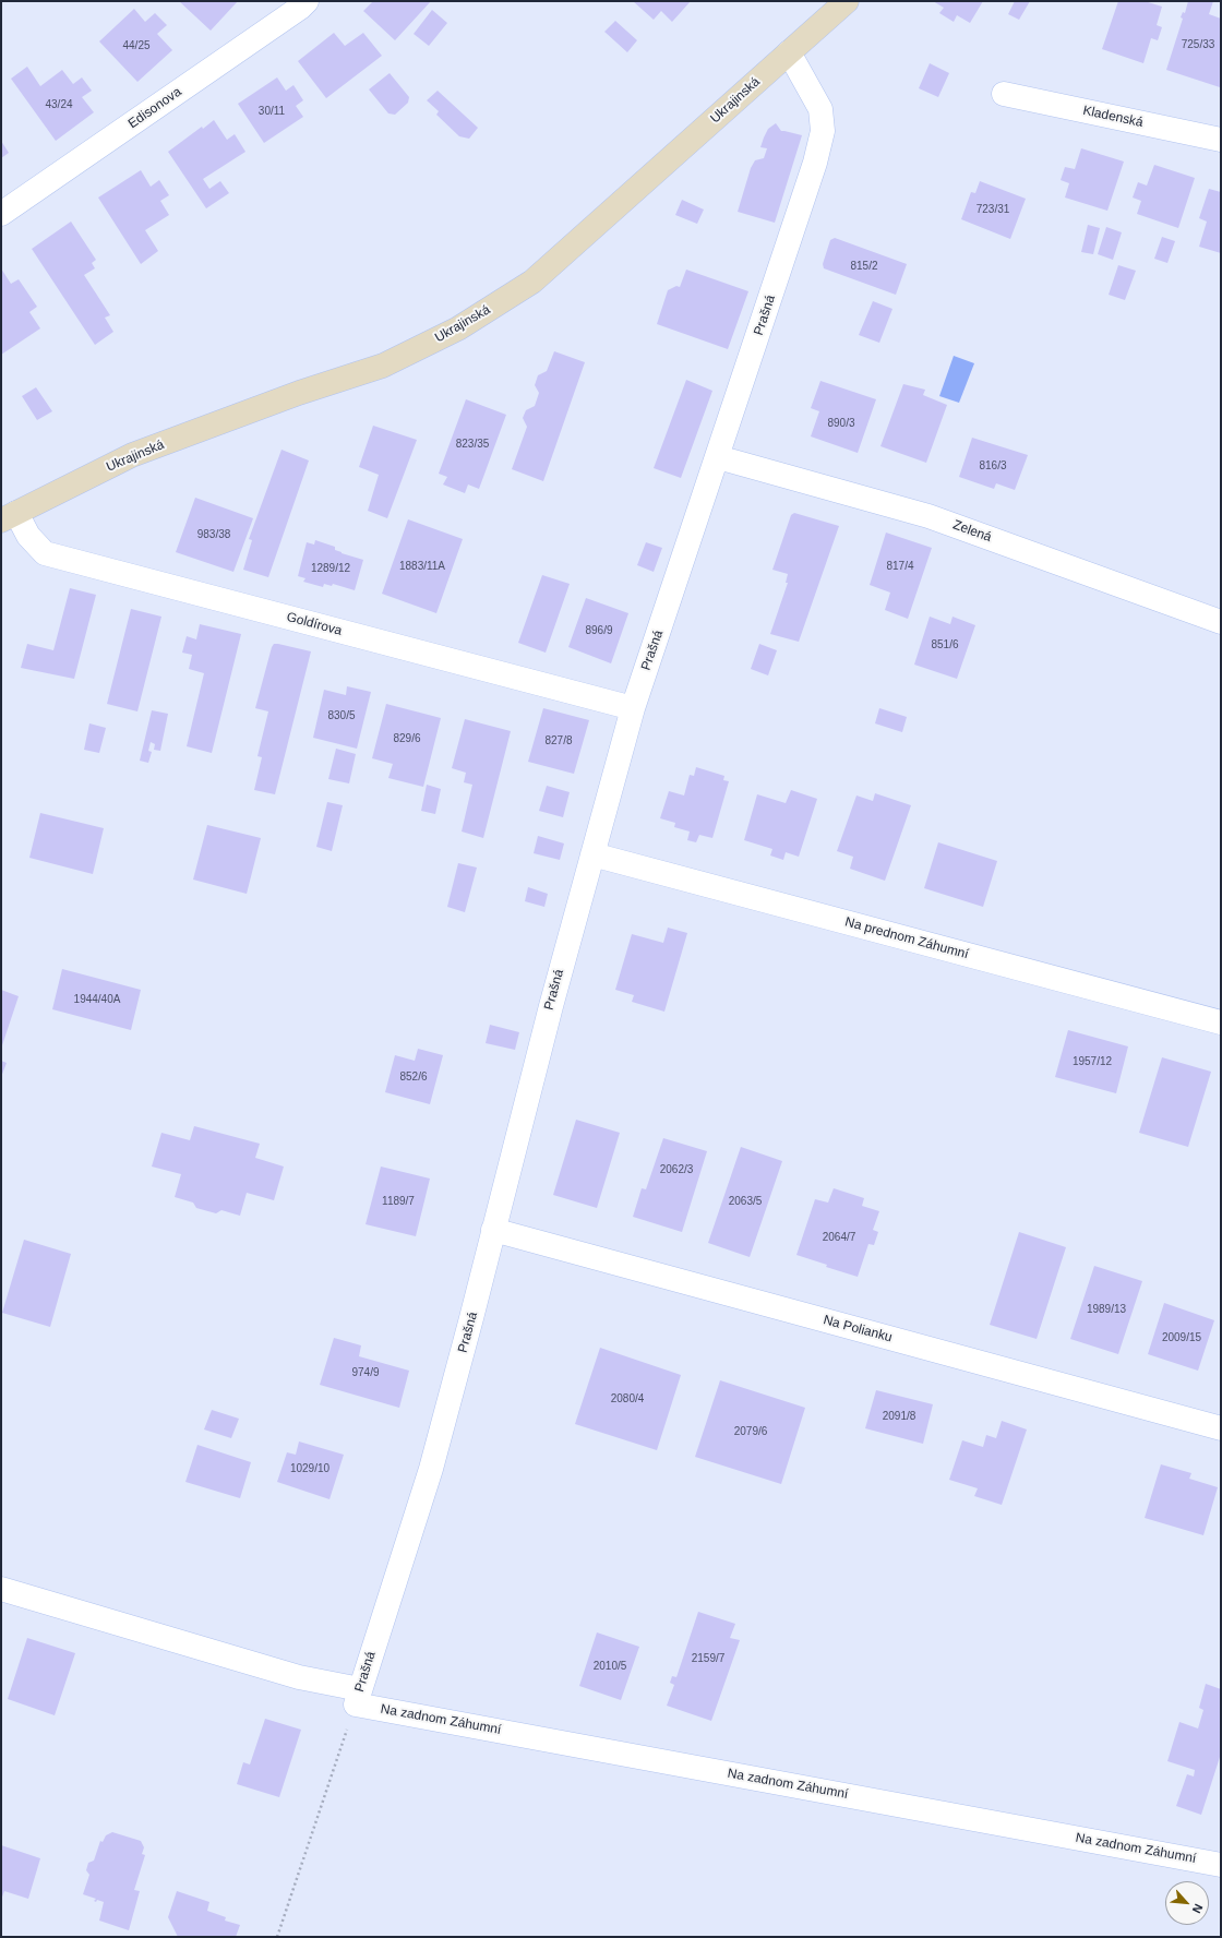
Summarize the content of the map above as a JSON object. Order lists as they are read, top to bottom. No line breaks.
{"streets":{"main road":["Ukrajinská"],"street":["Edisonova","Kladenská","Prašná","Zelená","Goldírova","Na prednom Záhumní","Na Polianku","Na zadnom Záhumní"]},"crossings":[["Ukrajinská","Prašná"],["Ukrajinská","Goldírova"],["Prašná","Zelená"],["Prašná","Goldírova"],["Prašná","Na prednom Záhumní"],["Prašná","Na Polianku"],["Prašná","Na zadnom Záhumní"]],"house_numbers":["725/33","44/25","43/24","30/11","723/31","815/2","890/3","823/35","816/3","983/38","1883/11A","817/4","1289/12","896/9","851/6","830/5","829/6","827/8","1944/40A","1957/12","852/6","2062/3","1189/7","2063/5","2064/7","1989/13","2009/15","974/9","2080/4","2091/8","2079/6","1029/10","2159/7","2010/5"],"north":"bottom right"}
